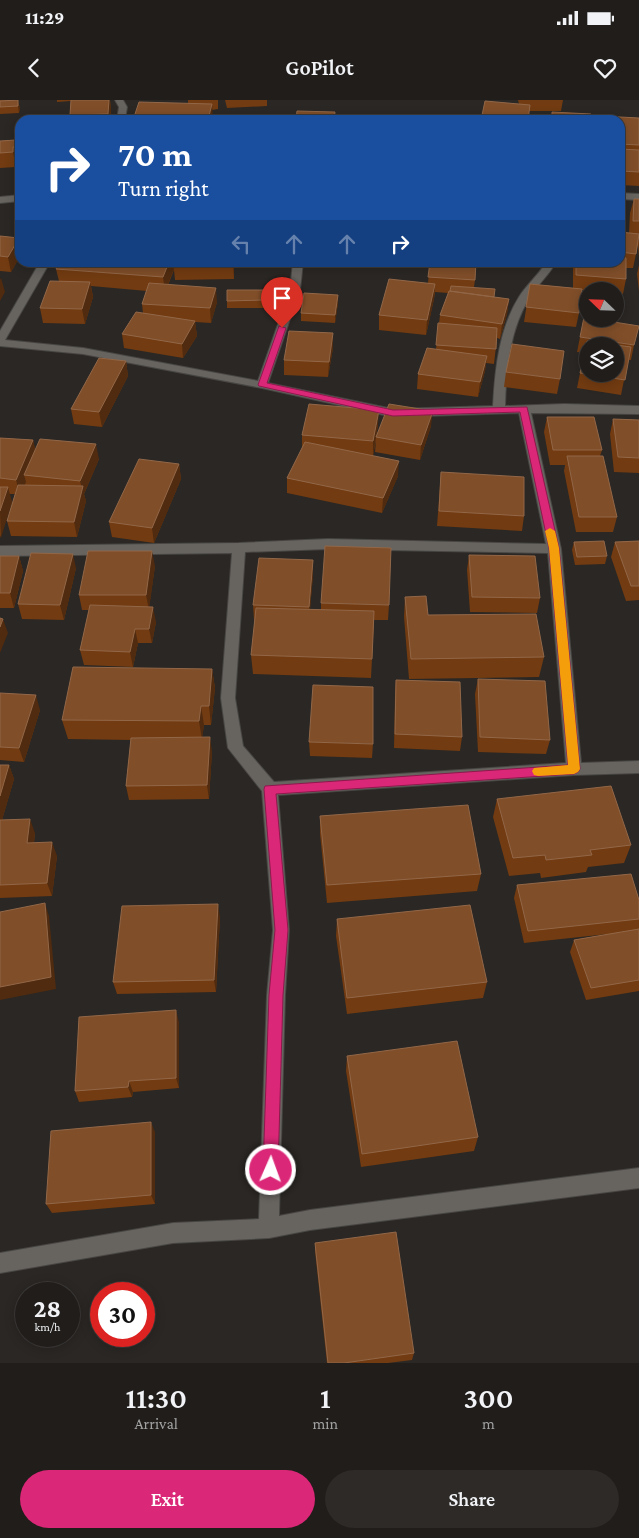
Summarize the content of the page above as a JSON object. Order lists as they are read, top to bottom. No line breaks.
{"north":"top left","page":{"status":"11:29","header":"GoPilot","turn":["70 m","Turn right"],"speed":"28 km/h","limit":"30","eta":["11:30","Arrival","1","min","300","m"],"buttons":["Exit","Share"]}}
